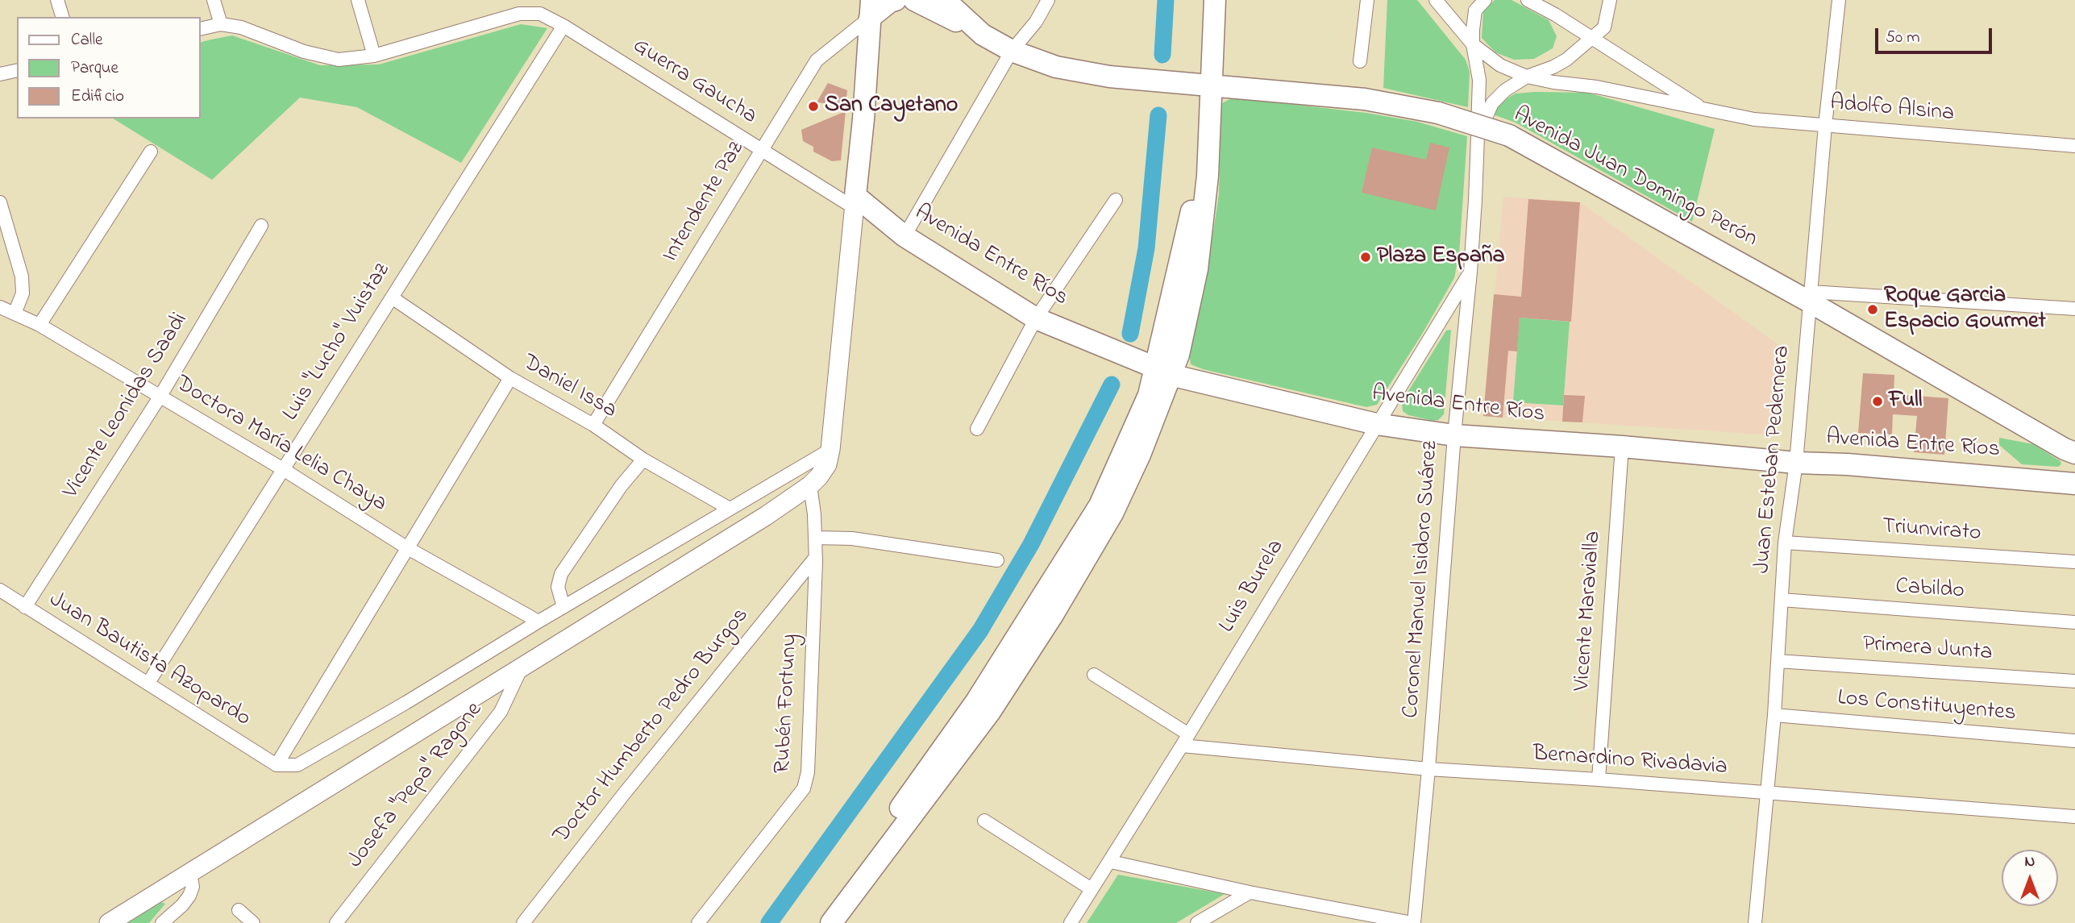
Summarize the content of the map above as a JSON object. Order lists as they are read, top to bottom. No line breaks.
{"streets":{"main road":["Avenida Juan Domingo Perón","Avenida Entre Ríos"],"street":["Guerra Gaucha","Adolfo Alsina","Intendente Paz","Luis \"Lucho\" Vuistaz","Daniel Issa","Vicente Leonidas Saadi","Doctora María Lelia Chaya","Juan Esteban Pedernera","Triunvirato","Coronel Manuel Isidoro Suárez","Luis Burela","Cabildo","Vicente Maravialla","Primera Junta","Juan Bautista Azopardo","Rubén Fortuny","Los Constituyentes","Doctor Humberto Pedro Burgos","Bernardino Rivadavia","Josefa \"Pepa\" Ragone"]},"crossings":[["Guerra Gaucha","Intendente Paz"],["Guerra Gaucha","Avenida Entre Ríos"],["Guerra Gaucha","Luis \"Lucho\" Vuistaz"],["Adolfo Alsina","Juan Esteban Pedernera"],["Adolfo Alsina","Coronel Manuel Isidoro Suárez"],["Avenida Juan Domingo Perón","Juan Esteban Pedernera"],["Intendente Paz","Daniel Issa"],["Avenida Entre Ríos","Juan Esteban Pedernera"],["Avenida Entre Ríos","Coronel Manuel Isidoro Suárez"],["Avenida Entre Ríos","Luis Burela"],["Avenida Entre Ríos","Vicente Maravialla"],["Luis \"Lucho\" Vuistaz","Daniel Issa"],["Luis \"Lucho\" Vuistaz","Doctora María Lelia Chaya"],["Luis \"Lucho\" Vuistaz","Juan Bautista Azopardo"],["Vicente Leonidas Saadi","Doctora María Lelia Chaya"],["Vicente Leonidas Saadi","Juan Bautista Azopardo"],["Juan Esteban Pedernera","Triunvirato"],["Juan Esteban Pedernera","Cabildo"],["Juan Esteban Pedernera","Primera Junta"],["Juan Esteban Pedernera","Los Constituyentes"],["Juan Esteban Pedernera","Bernardino Rivadavia"],["Coronel Manuel Isidoro Suárez","Luis Burela"],["Coronel Manuel Isidoro Suárez","Bernardino Rivadavia"],["Luis Burela","Bernardino Rivadavia"],["Vicente Maravialla","Bernardino Rivadavia"],["Rubén Fortuny","Doctor Humberto Pedro Burgos"]],"places":["San Cayetano","Plaza España","Roque Garcia Espacio Gourmet","Full"],"legend":["Calle","Parque","Edificio"],"scale_bar":"50 m","north":"top"}
